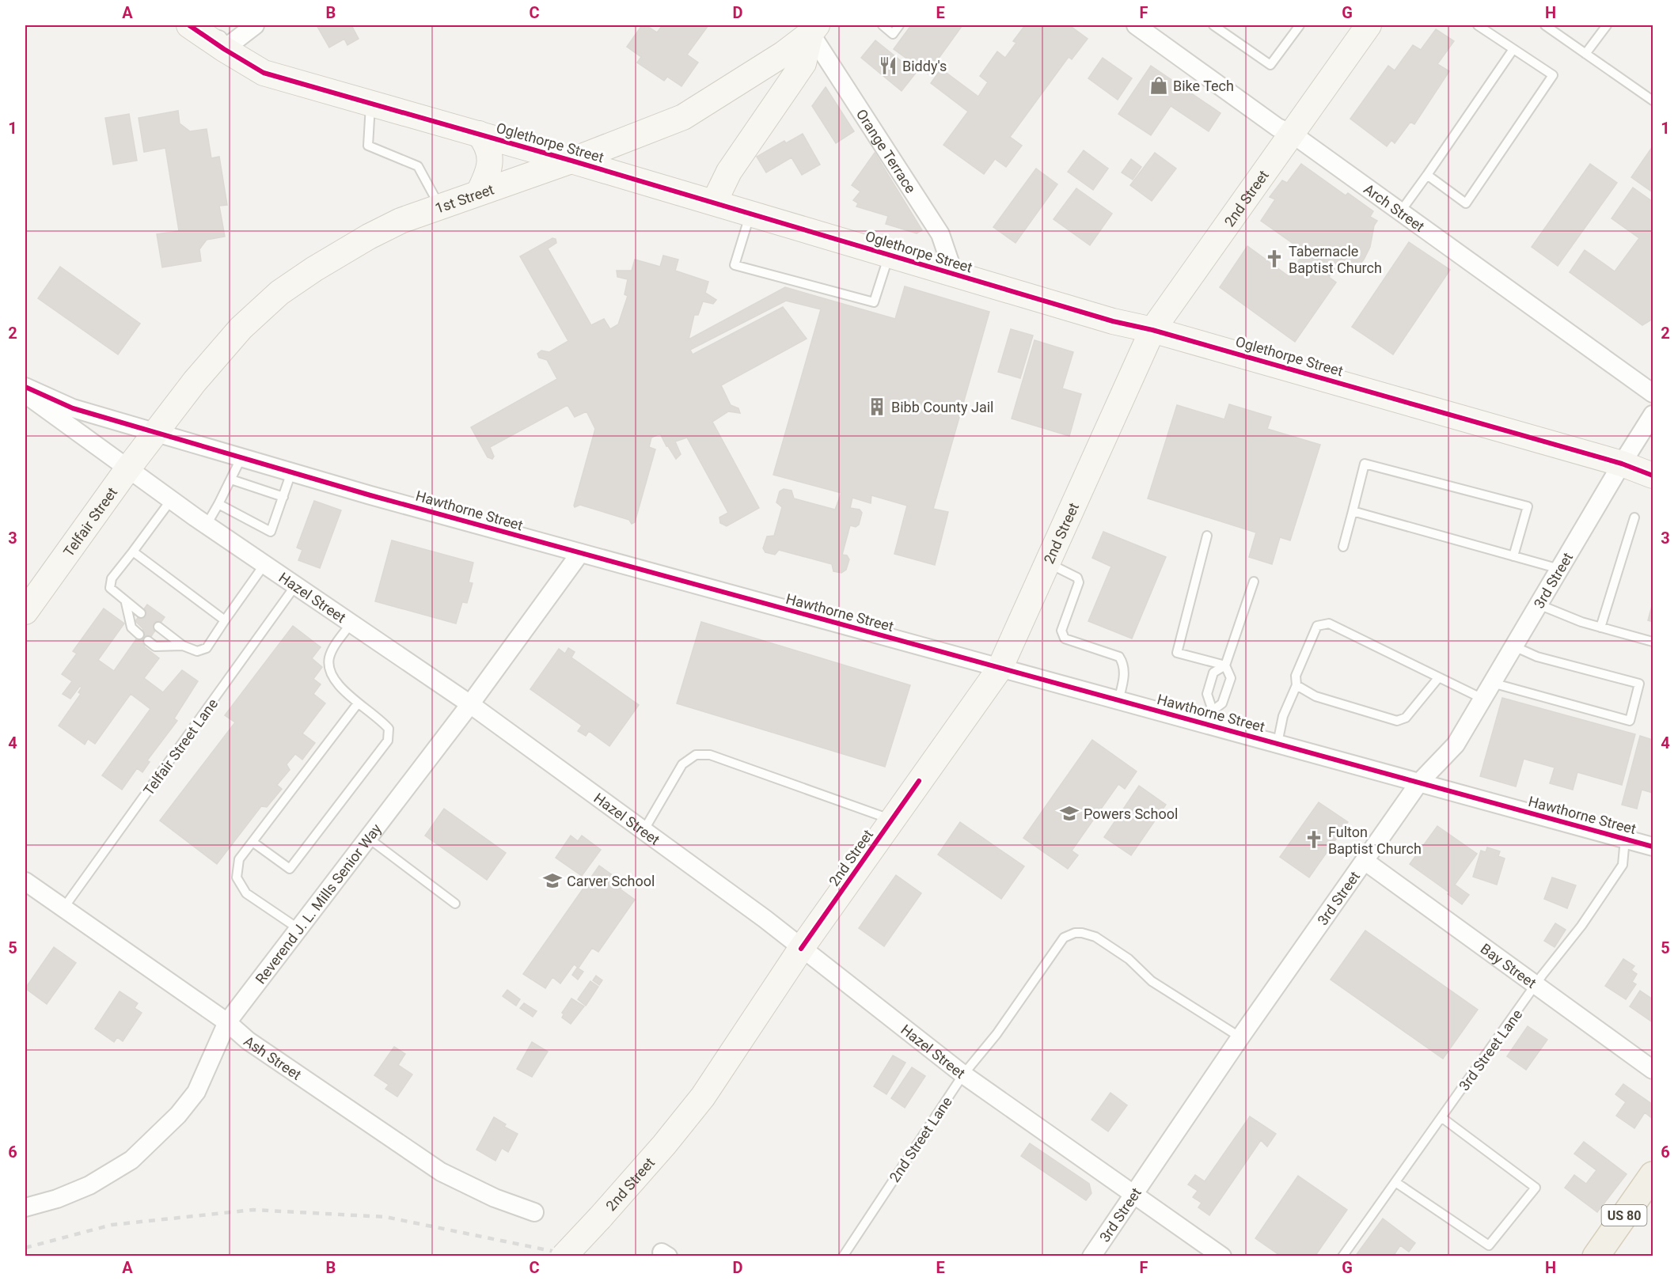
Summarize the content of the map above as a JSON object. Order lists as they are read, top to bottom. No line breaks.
{"streets":{"main road":["US 80"],"street":["Oglethorpe Street","Orange Terrace","1st Street","2nd Street","Arch Street","Hawthorne Street","Telfair Street","3rd Street","Hazel Street","Reverend J. L. Mills Senior Way","Bay Street","Ash Street"],"lane":["Telfair Street Lane","3rd Street Lane","2nd Street Lane"]},"crossings":[["Oglethorpe Street","Orange Terrace"],["Oglethorpe Street","1st Street"],["Oglethorpe Street","2nd Street"],["Oglethorpe Street","3rd Street"],["Orange Terrace","1st Street"],["1st Street","Hawthorne Street"],["1st Street","Telfair Street"],["2nd Street","Arch Street"],["2nd Street","Hawthorne Street"],["2nd Street","Hazel Street"],["Hawthorne Street","Telfair Street"],["Hawthorne Street","3rd Street"],["Hawthorne Street","Reverend J. L. Mills Senior Way"],["Hawthorne Street","3rd Street Lane"],["Telfair Street","Hazel Street"],["3rd Street","Hazel Street"],["3rd Street","Bay Street"],["3rd Street","2nd Street Lane"],["Hazel Street","Telfair Street Lane"],["Hazel Street","Reverend J. L. Mills Senior Way"],["Hazel Street","2nd Street Lane"],["Telfair Street Lane","Ash Street"],["Reverend J. L. Mills Senior Way","Ash Street"],["Bay Street","3rd Street Lane"]],"places":{"restaurant":["Biddy's"],"shop":["Bike Tech"],"church":["Tabernacle Baptist Church","Fulton Baptist Church"],"building":["Bibb County Jail"],"school or university":["Powers School","Carver School"]},"grid":{"columns":["A","B","C","D","E","F","G","H"],"rows":["1","2","3","4","5","6"]}}
